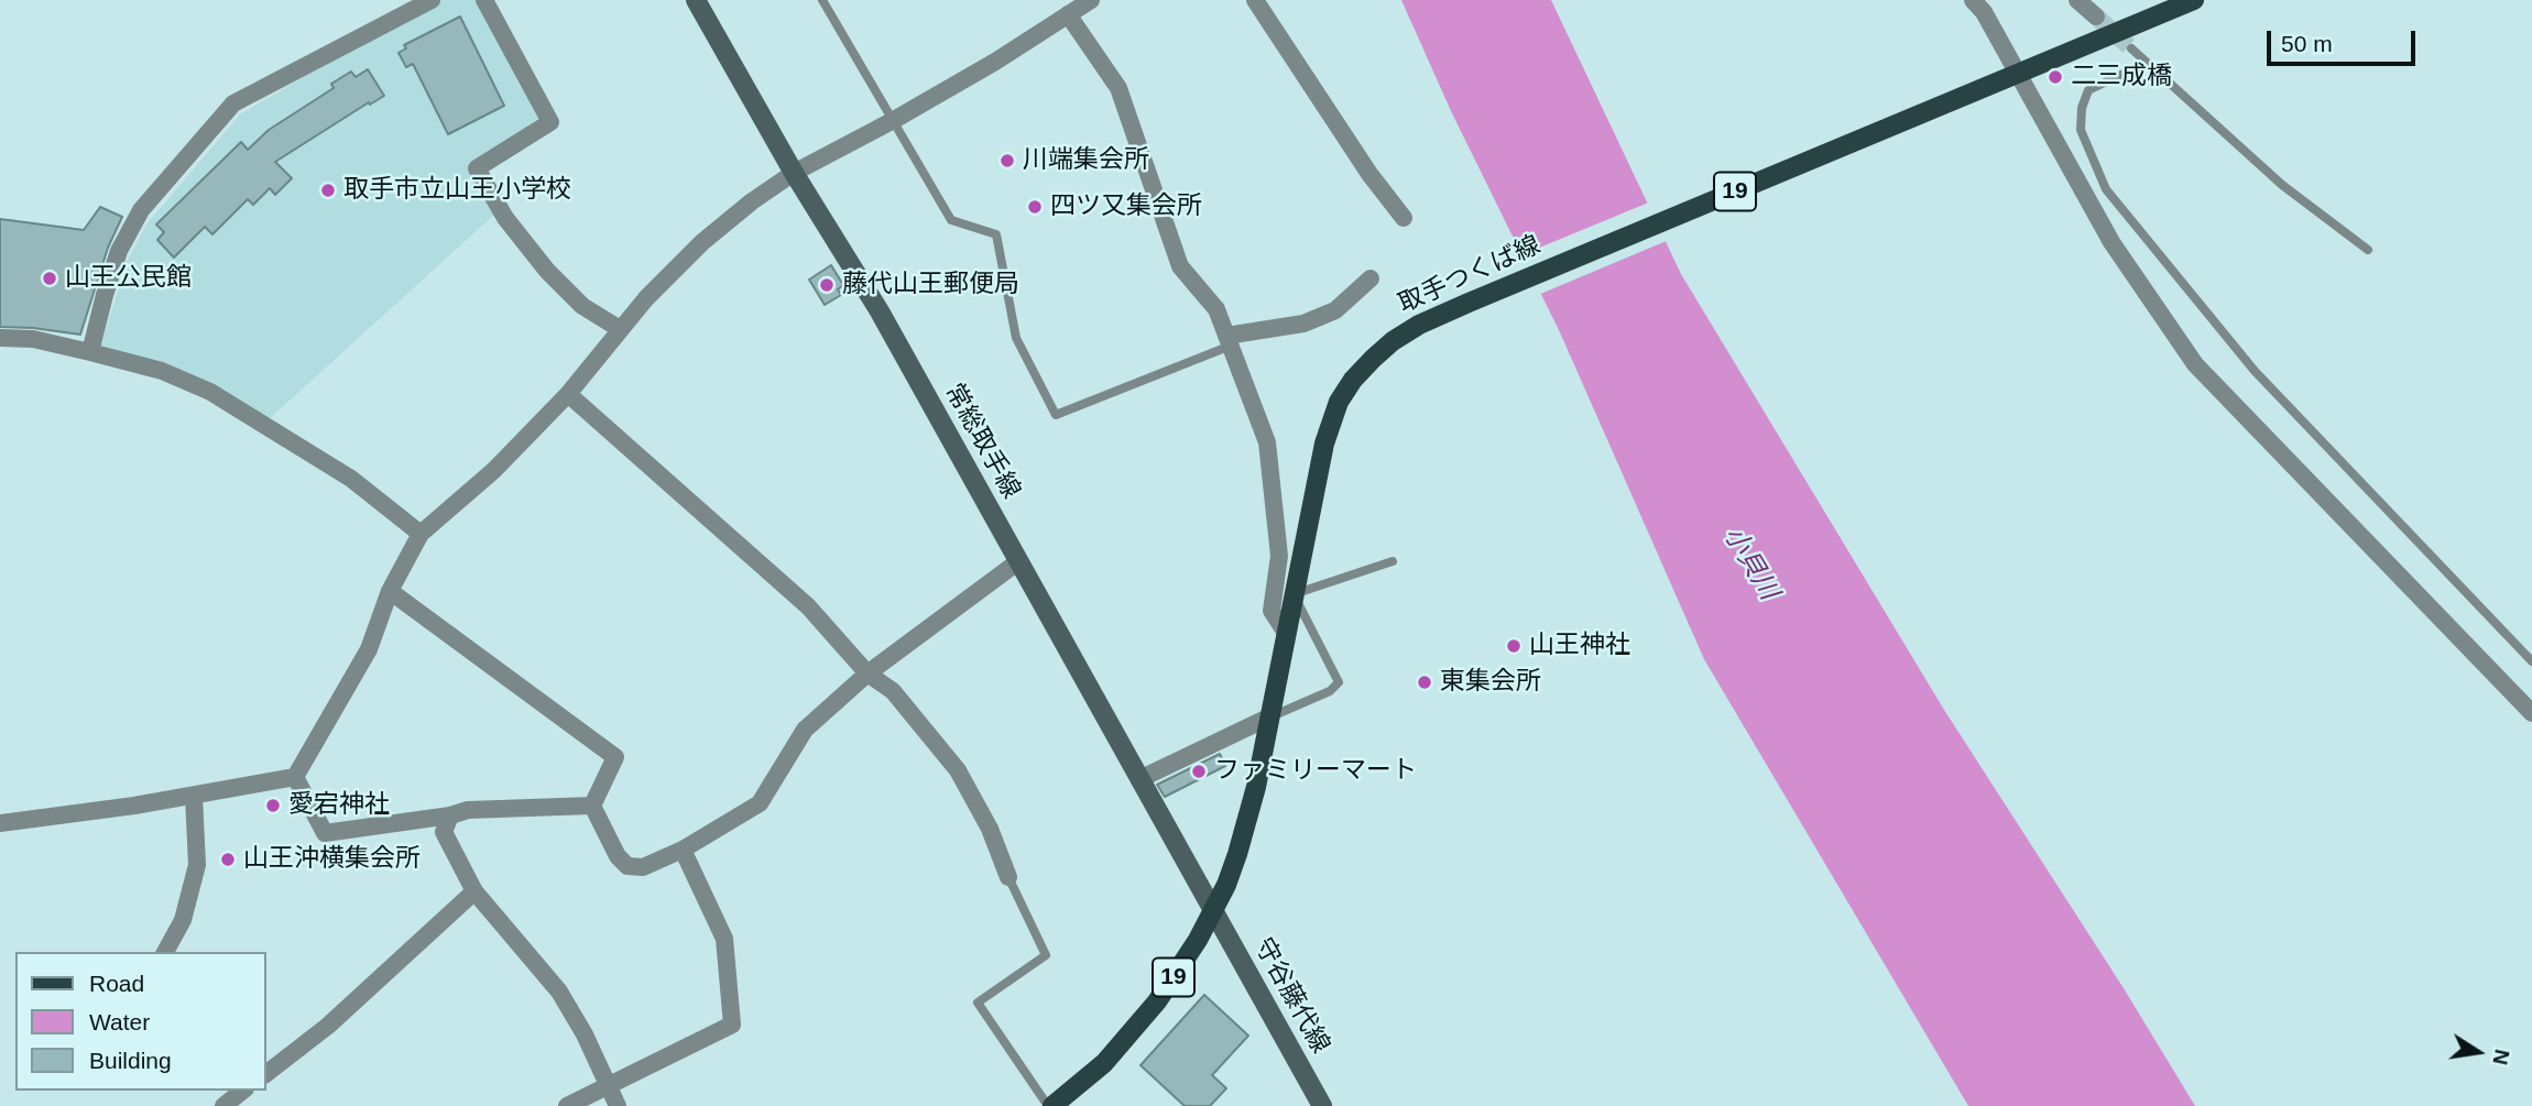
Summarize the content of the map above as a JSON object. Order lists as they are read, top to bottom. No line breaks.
{"streets":{"main road":["19","取手つくば線","常総取手線","守谷藤代線"]},"crossings":[["取手つくば線","常総取手線"],["取手つくば線","守谷藤代線"],["常総取手線","守谷藤代線"]],"water":["小貝川"],"places":["二三成橋","川端集会所","取手市立山王小学校","四ツ又集会所","山王公民館","藤代山王郵便局","山王神社","東集会所","ファミリーマート","愛宕神社","山王沖横集会所"],"legend":["Road","Water","Building"],"scale_bar":"50 m","north":"right"}
